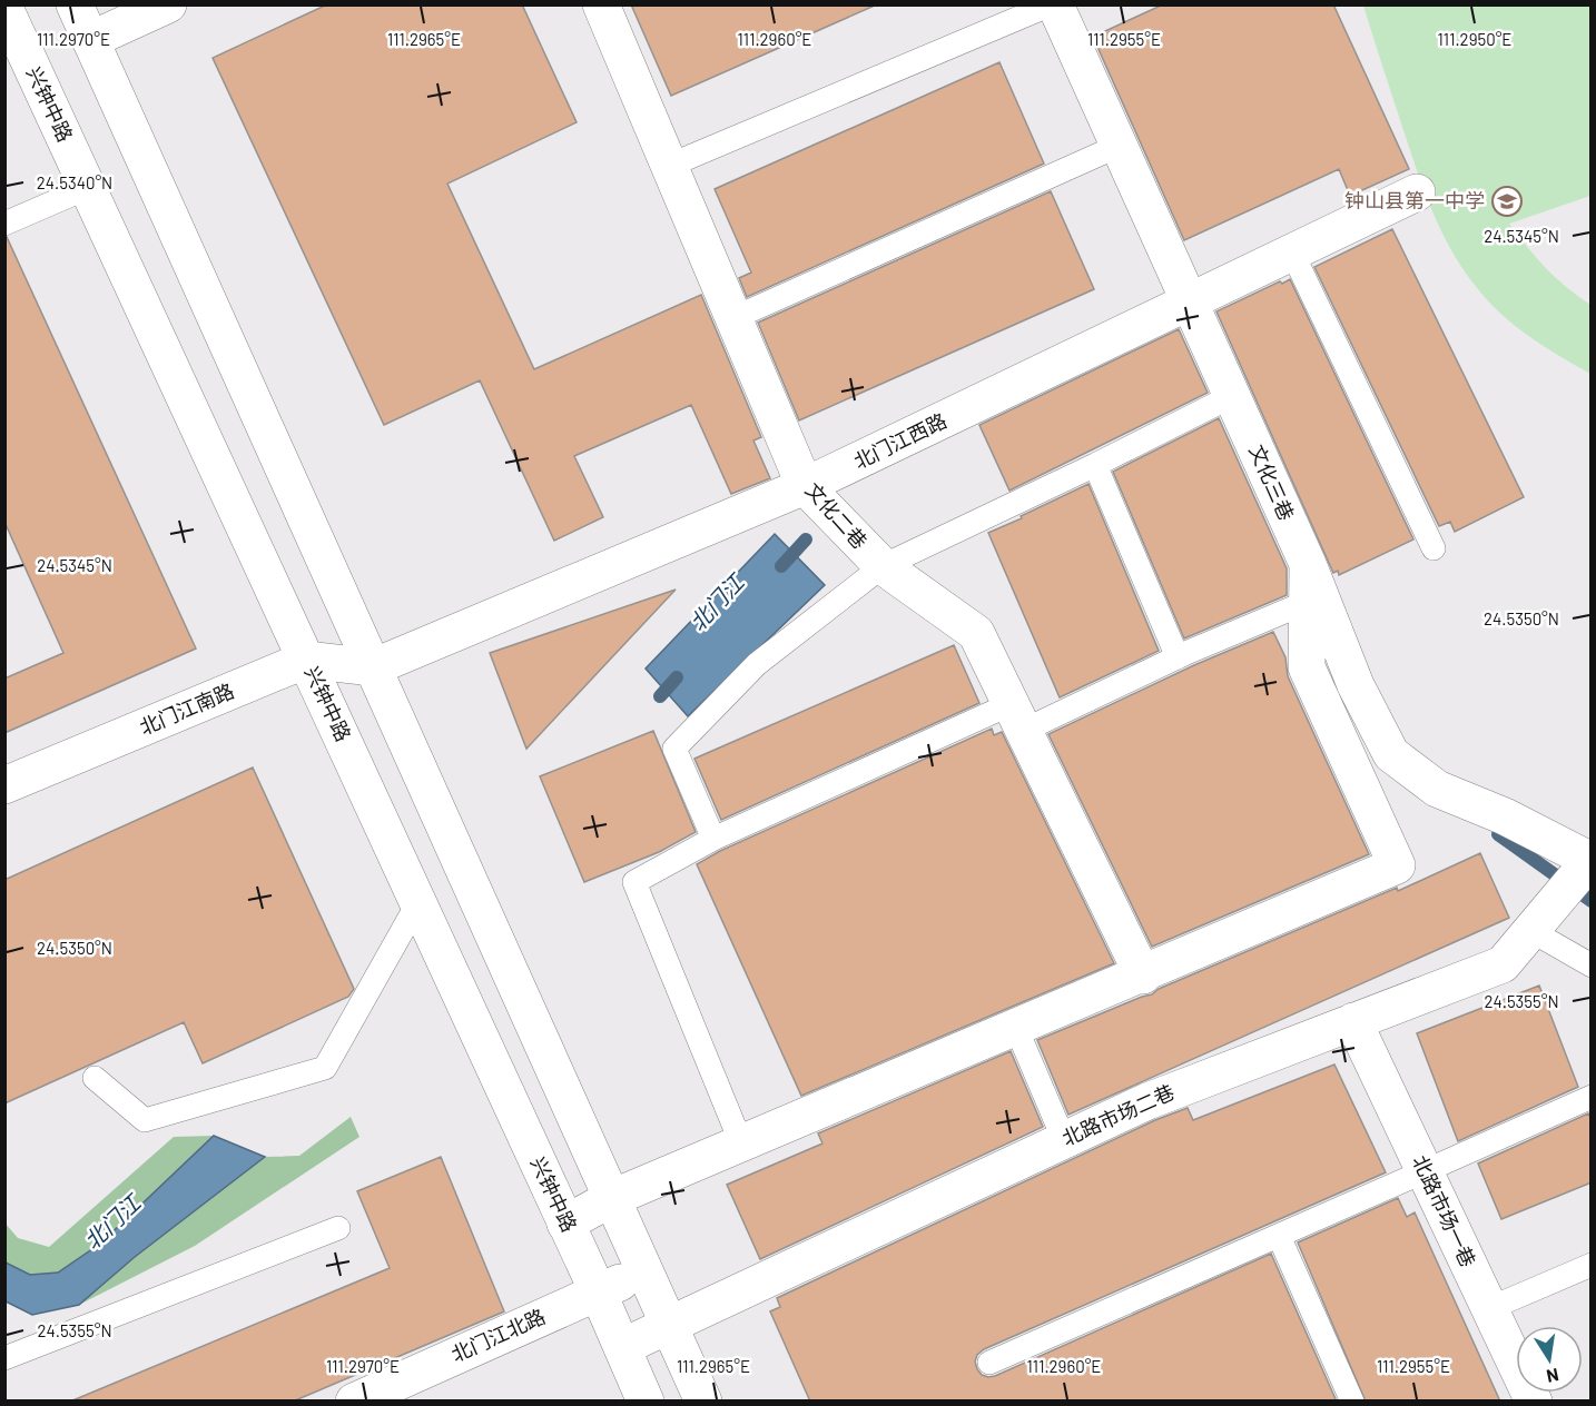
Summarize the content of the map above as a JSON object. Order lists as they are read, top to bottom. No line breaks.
{"streets":{"street":["兴钟中路","北门江西路","文化三巷","文化二巷","北门江南路","北路市场二巷","北路市场一巷","北门江北路"]},"crossings":[["兴钟中路","北门江南路"],["兴钟中路","北路市场二巷"],["兴钟中路","北门江北路"],["北门江西路","文化三巷"],["北门江西路","文化二巷"],["文化三巷","北路市场二巷"],["北路市场二巷","北路市场一巷"]],"water":["北门江"],"places":{"school or university":["钟山县第一中学"]},"north":"bottom","coordinates":["111.2970°E","111.2965°E","111.2960°E","111.2955°E","111.2950°E","24.5340°N","24.5345°N","24.5350°N","24.5355°N"]}
